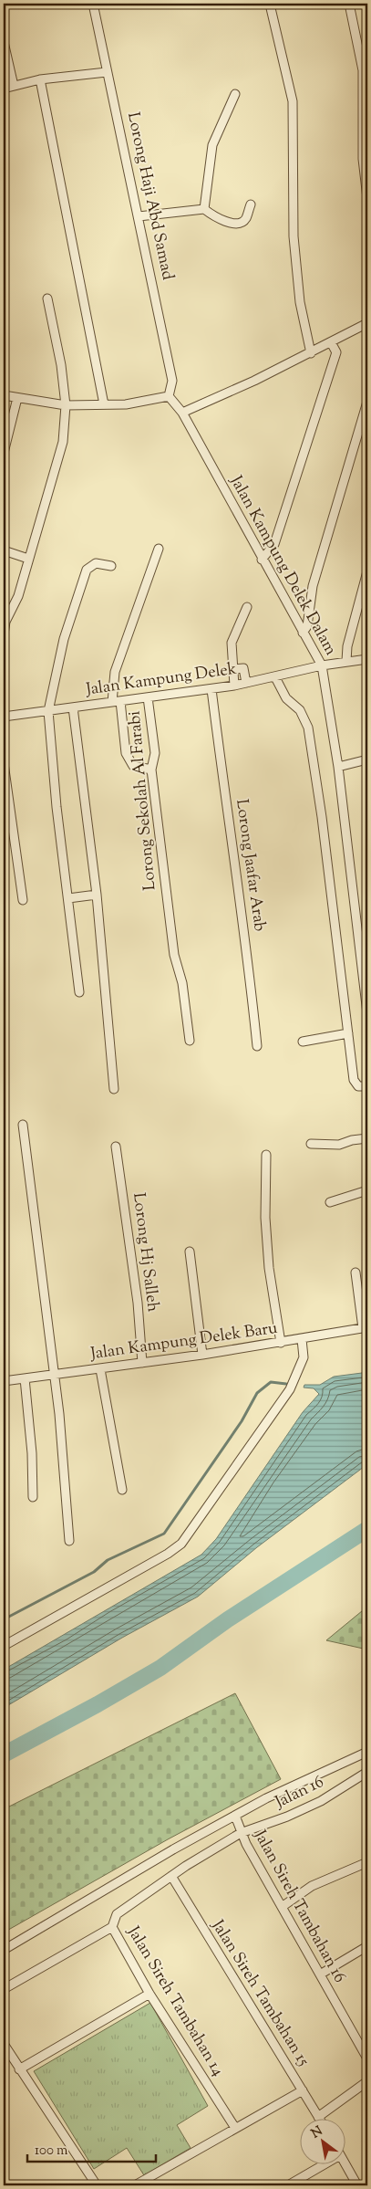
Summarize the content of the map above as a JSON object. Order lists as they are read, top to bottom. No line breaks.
{"streets":{"street":["Lorong Haji Abd Samad","Jalan Kampung Delek Dalam","Jalan Kampung Delek","Lorong Sekolah Al Farabi","Lorong Jaafar Arab","Lorong Hj Salleh","Jalan Kampung Delek Baru","Jalan 16","Jalan Sireh Tambahan 16","Jalan Sireh Tambahan 15","Jalan Sireh Tambahan 14"]},"crossings":[["Lorong Haji Abd Samad","Jalan Kampung Delek Dalam"],["Jalan Kampung Delek Dalam","Jalan Kampung Delek"],["Jalan Kampung Delek","Lorong Sekolah Al Farabi"],["Jalan Kampung Delek","Lorong Jaafar Arab"],["Lorong Hj Salleh","Jalan Kampung Delek Baru"],["Jalan 16","Jalan Sireh Tambahan 16"],["Jalan 16","Jalan Sireh Tambahan 15"],["Jalan 16","Jalan Sireh Tambahan 14"]],"scale_bar":"100 m","north":"top left"}
